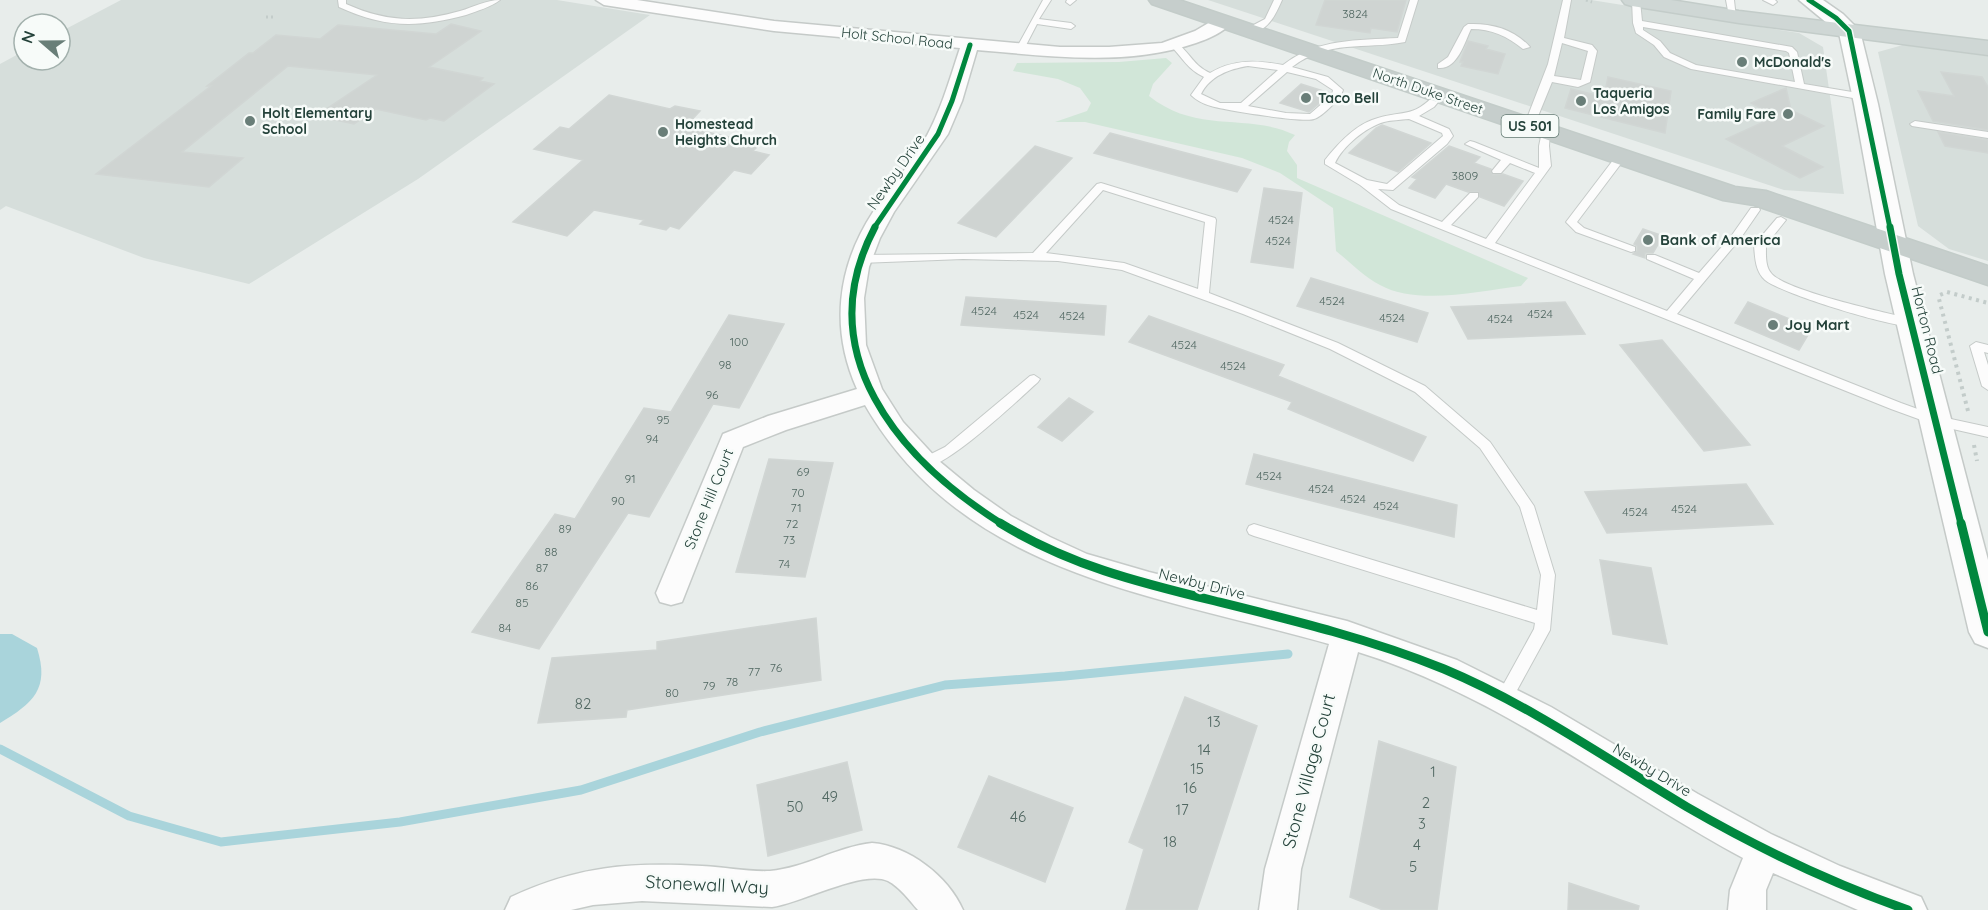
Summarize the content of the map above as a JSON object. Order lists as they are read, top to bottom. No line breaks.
{"streets":{"highway":["North Duke Street","US 501"],"street":["Holt School Road","Newby Drive","Horton Road","Stone Hill Court","Stone Village Court","Stonewall Way"]},"crossings":[["Holt School Road","North Duke Street"],["Holt School Road","Newby Drive"],["North Duke Street","Horton Road"],["Newby Drive","Stone Hill Court"],["Newby Drive","Stone Village Court"]],"places":["McDonald's","Taco Bell","Taqueria Los Amigos","Family Fare","Holt Elementary School","Homestead Heights Church","Bank of America","Joy Mart"],"house_numbers":["3824","3809","4524","4524","4524","4524","4524","4524","4524","4524","4524","100","4524","98","4524","96","95","94","69","4524","91","4524","70","4524","90","4524","71","4524","4524","72","89","73","88","74","87","86","85","84","76","77","78","79","80","82","13","14","15","1","16","49","2","50","17","46","3","18","4","5"],"north":"left"}
